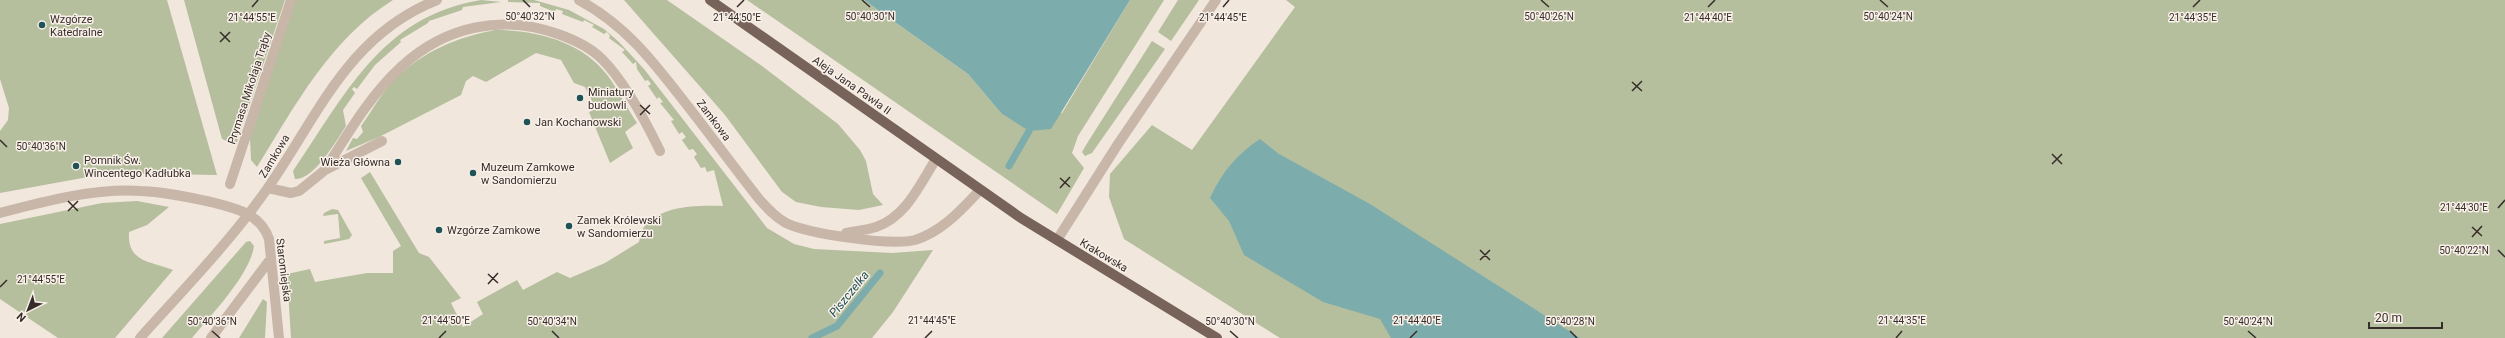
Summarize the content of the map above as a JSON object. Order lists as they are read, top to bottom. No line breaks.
{"streets":{"main road":["Aleja Jana Pawła II","Krakowska"],"street":["Prymasa Mikołaja Trąby","Zamkowa","Staromiejska"]},"crossings":[["Aleja Jana Pawła II","Zamkowa"],["Aleja Jana Pawła II","Krakowska"],["Zamkowa","Krakowska"],["Zamkowa","Staromiejska"]],"water":["Piszczelka"],"places":["Wzgórze Katedralne","Miniatury budowli","Jan Kochanowski","Wieża Główna","Pomnik Św. Wincentego Kadłubka","Muzeum Zamkowe w Sandomierzu","Zamek Królewski w Sandomierzu","Wzgórze Zamkowe"],"scale_bar":"20 m","north":"bottom left","coordinates":["50°40'24\"N","50°40'32\"N","50°40'30\"N","50°40'26\"N","21°44'55\"E","21°44'50\"E","21°44'45\"E","21°44'40\"E","21°44'35\"E","50°40'36\"N","21°44'30\"E","50°40'22\"N","50°40'34\"N","50°40'28\"N"]}
